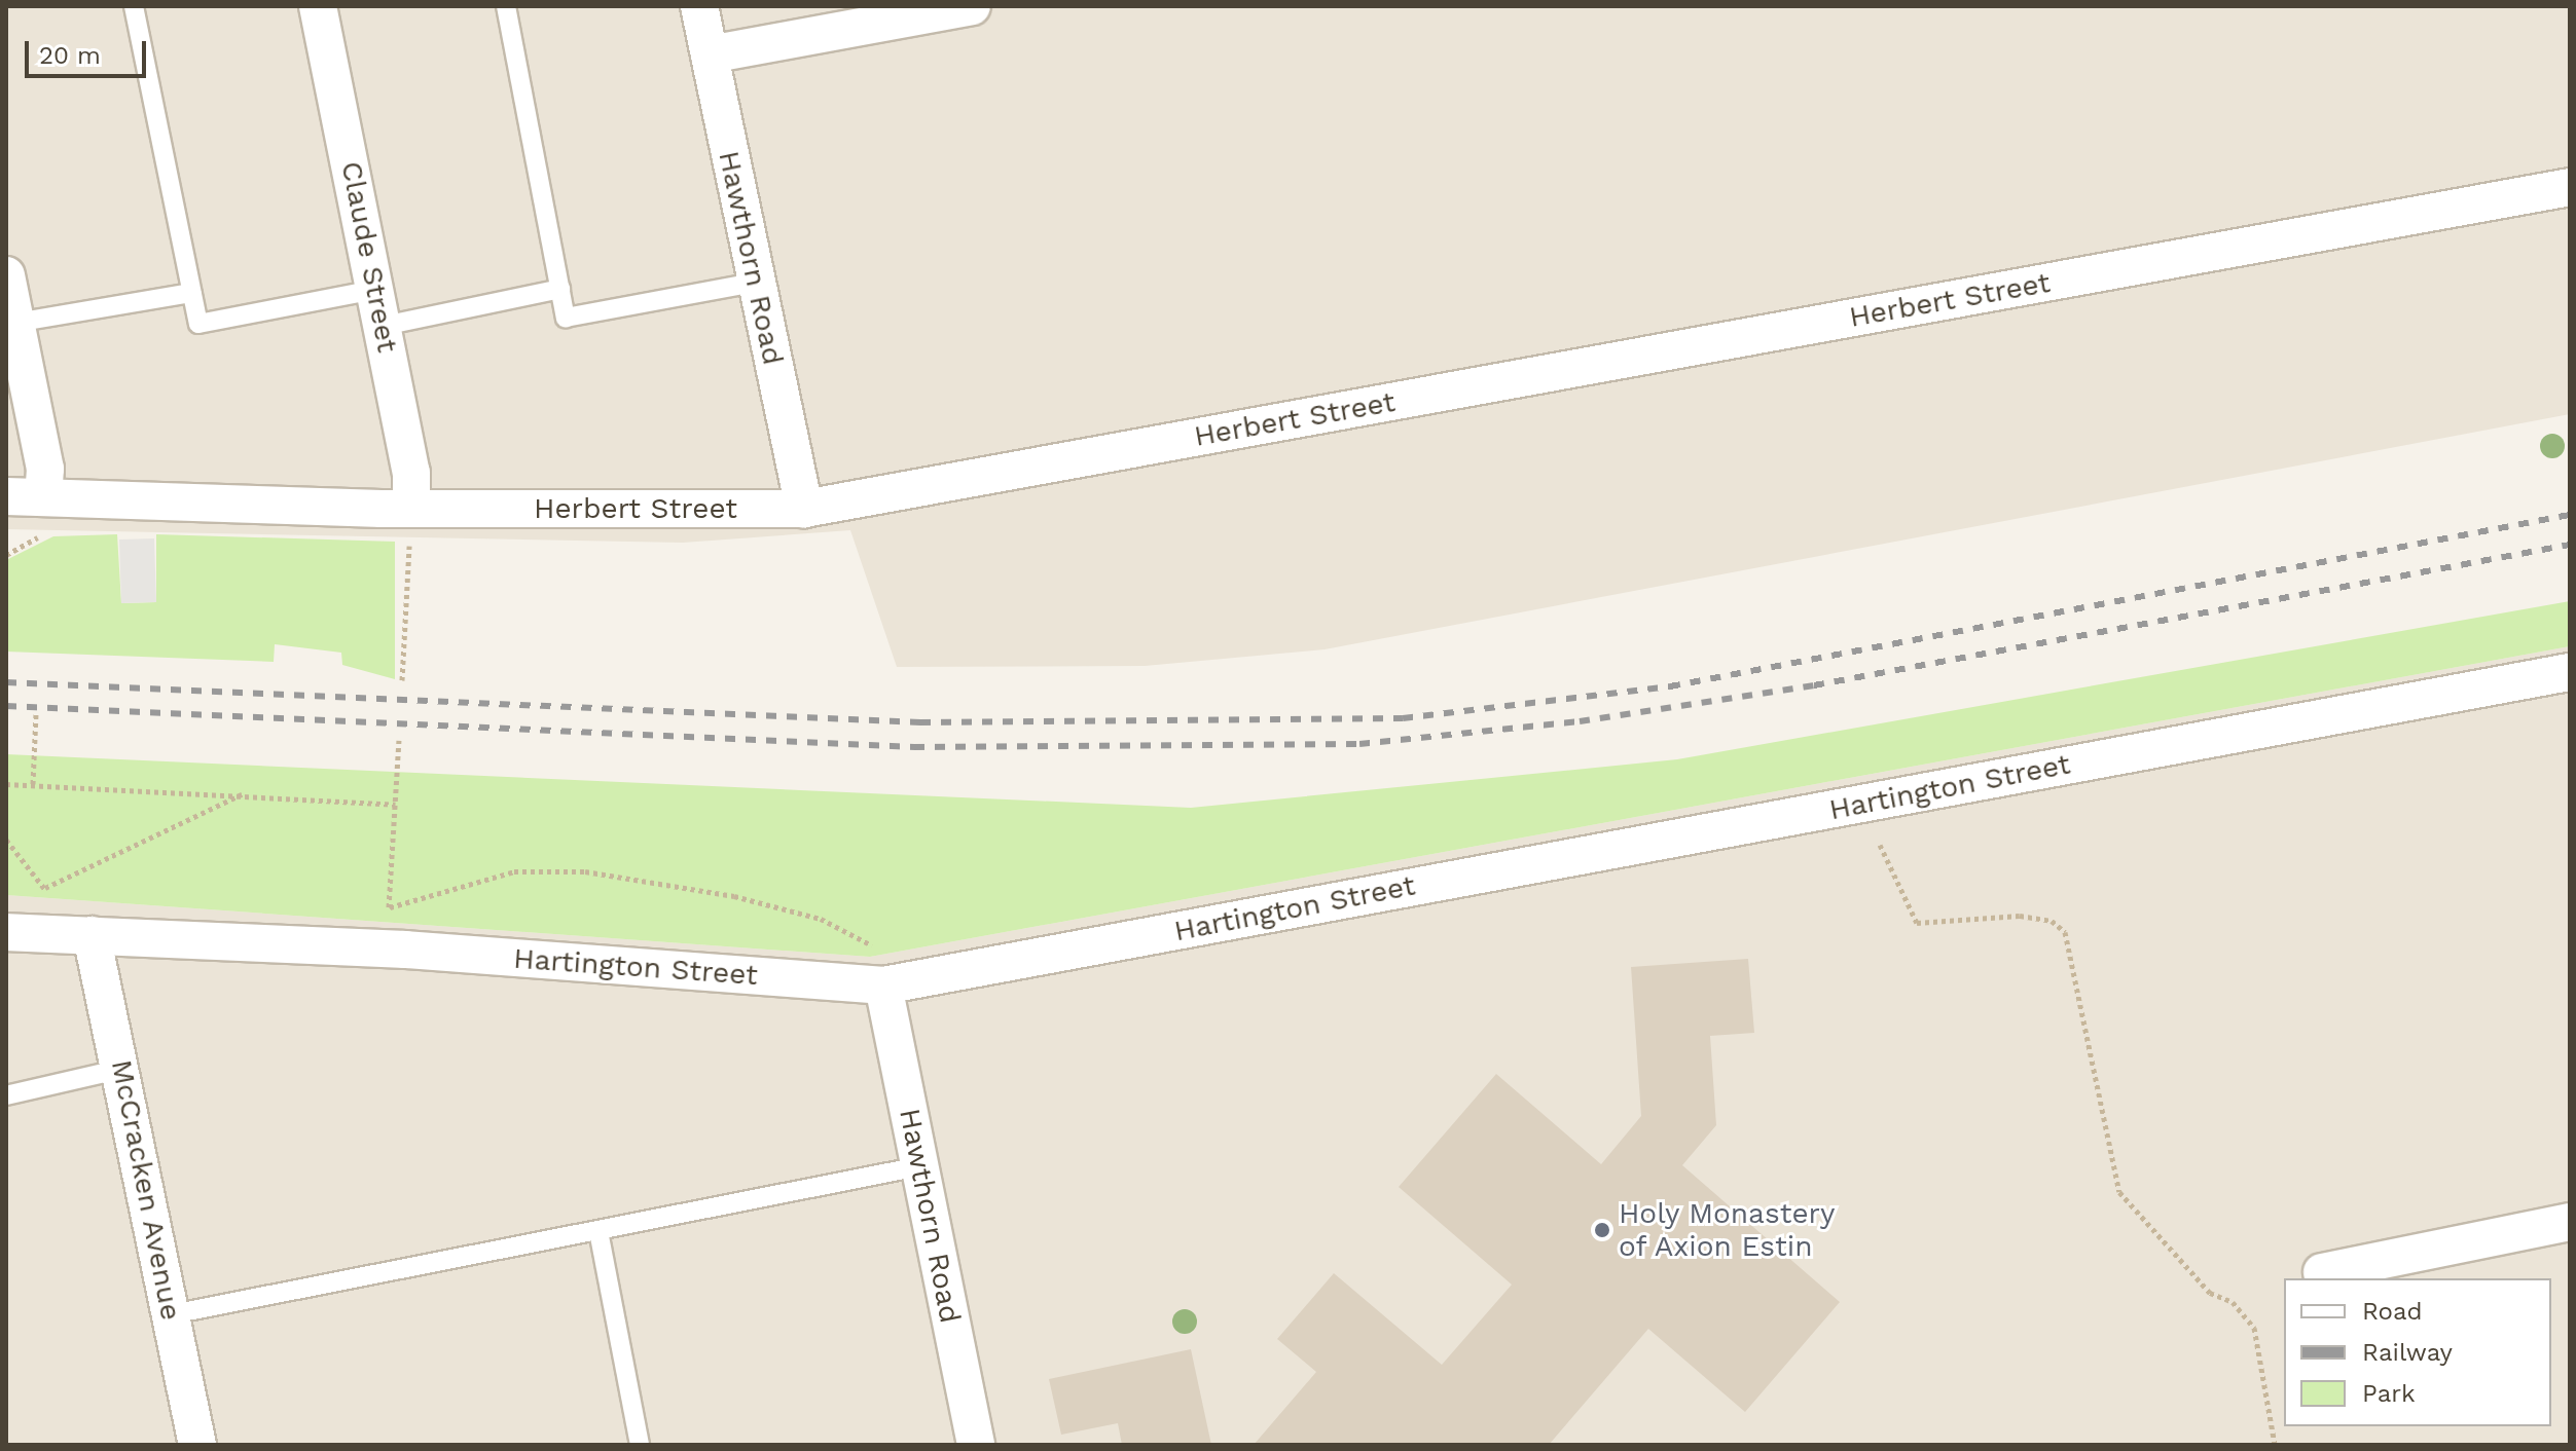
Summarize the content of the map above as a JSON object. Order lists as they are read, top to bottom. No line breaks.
{"streets":{"street":["Claude Street","Hawthorn Road","Herbert Street","Hartington Street","McCracken Avenue"]},"crossings":[["Claude Street","Herbert Street"],["Hawthorn Road","Herbert Street"],["Hawthorn Road","Hartington Street"],["Hartington Street","McCracken Avenue"]],"places":["Holy Monastery of Axion Estin"],"legend":["Road","Railway","Park"],"scale_bar":"20 m"}
